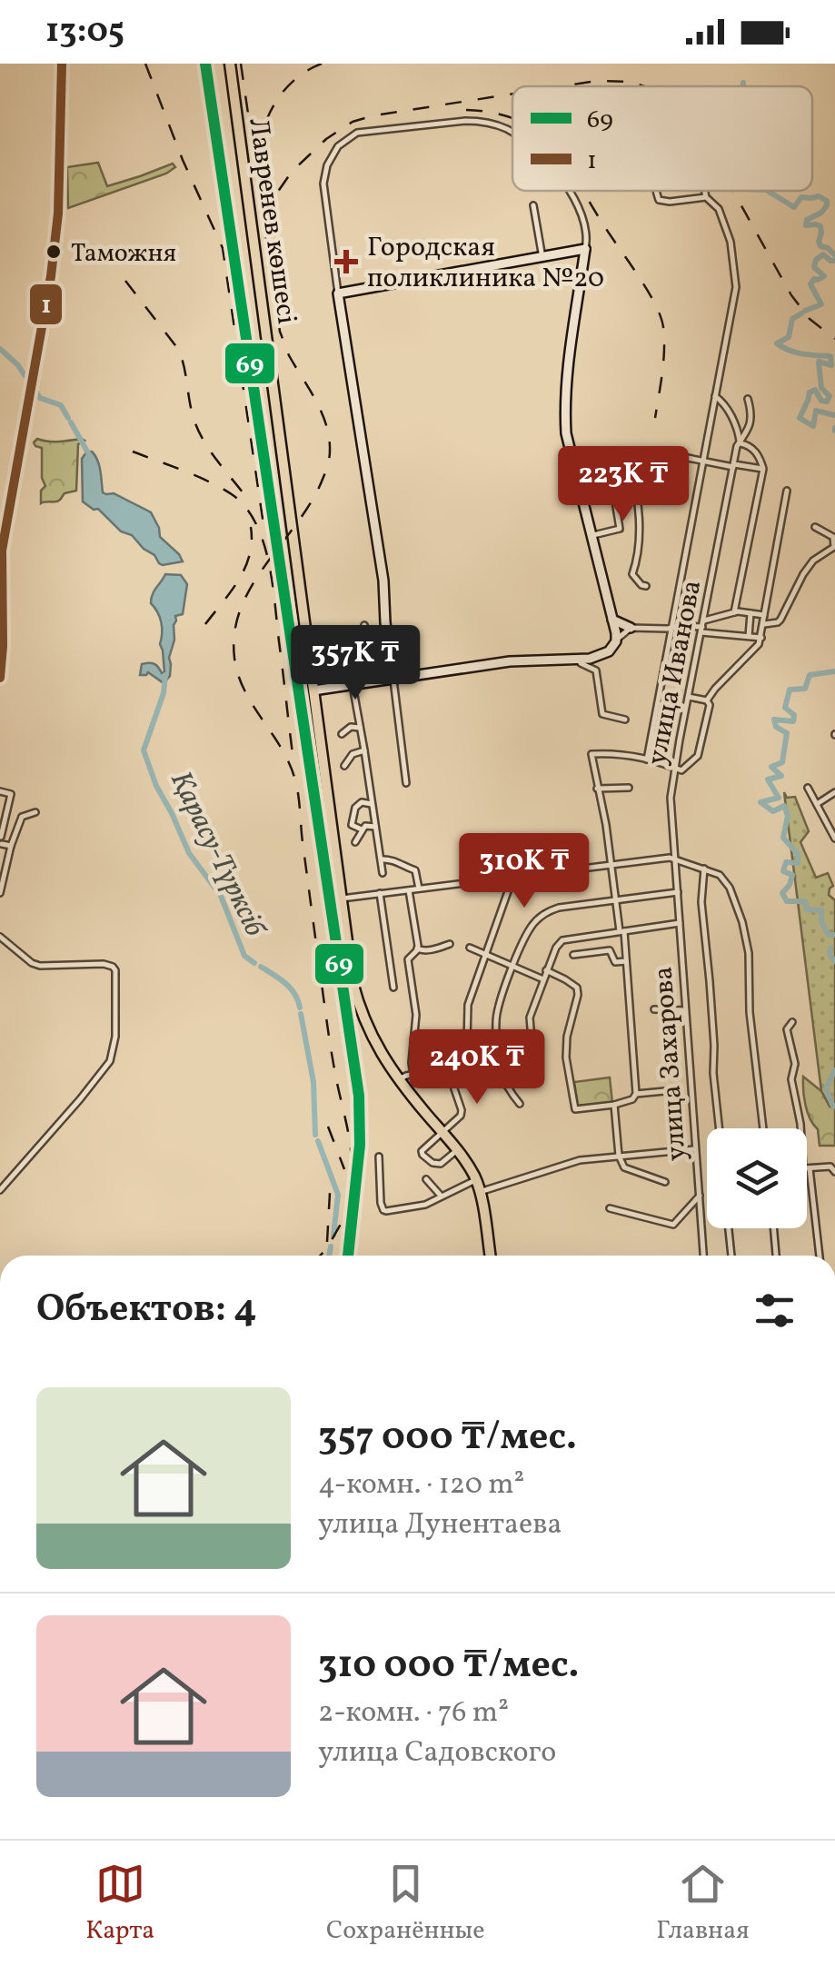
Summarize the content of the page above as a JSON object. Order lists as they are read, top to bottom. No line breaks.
{"streets":{"main road":["Лавренев көшесі"],"street":["улица Иванова","улица Захарова"]},"crossings":[["улица Иванова","улица Захарова"]],"water":["Қарасу-Түрксіб"],"places":{"other":["Таможня"],"health":["Городская поликлиника №20"]},"lines":["transit line 69","transit line 1"],"legend":["69","1"],"page":{"status":"13:05","price":["223K ₸","357K ₸","310K ₸","240K ₸"],"heading":"Объектов: 4","list":[{"name":"357 000 ₸/мес.","note":"4-комн. · 120 m² · улица Дунентаева"},{"name":"310 000 ₸/мес.","note":"2-комн. · 76 m² · улица Садовского"}],"tabs":["Карта","Сохранённые","Главная"]}}
